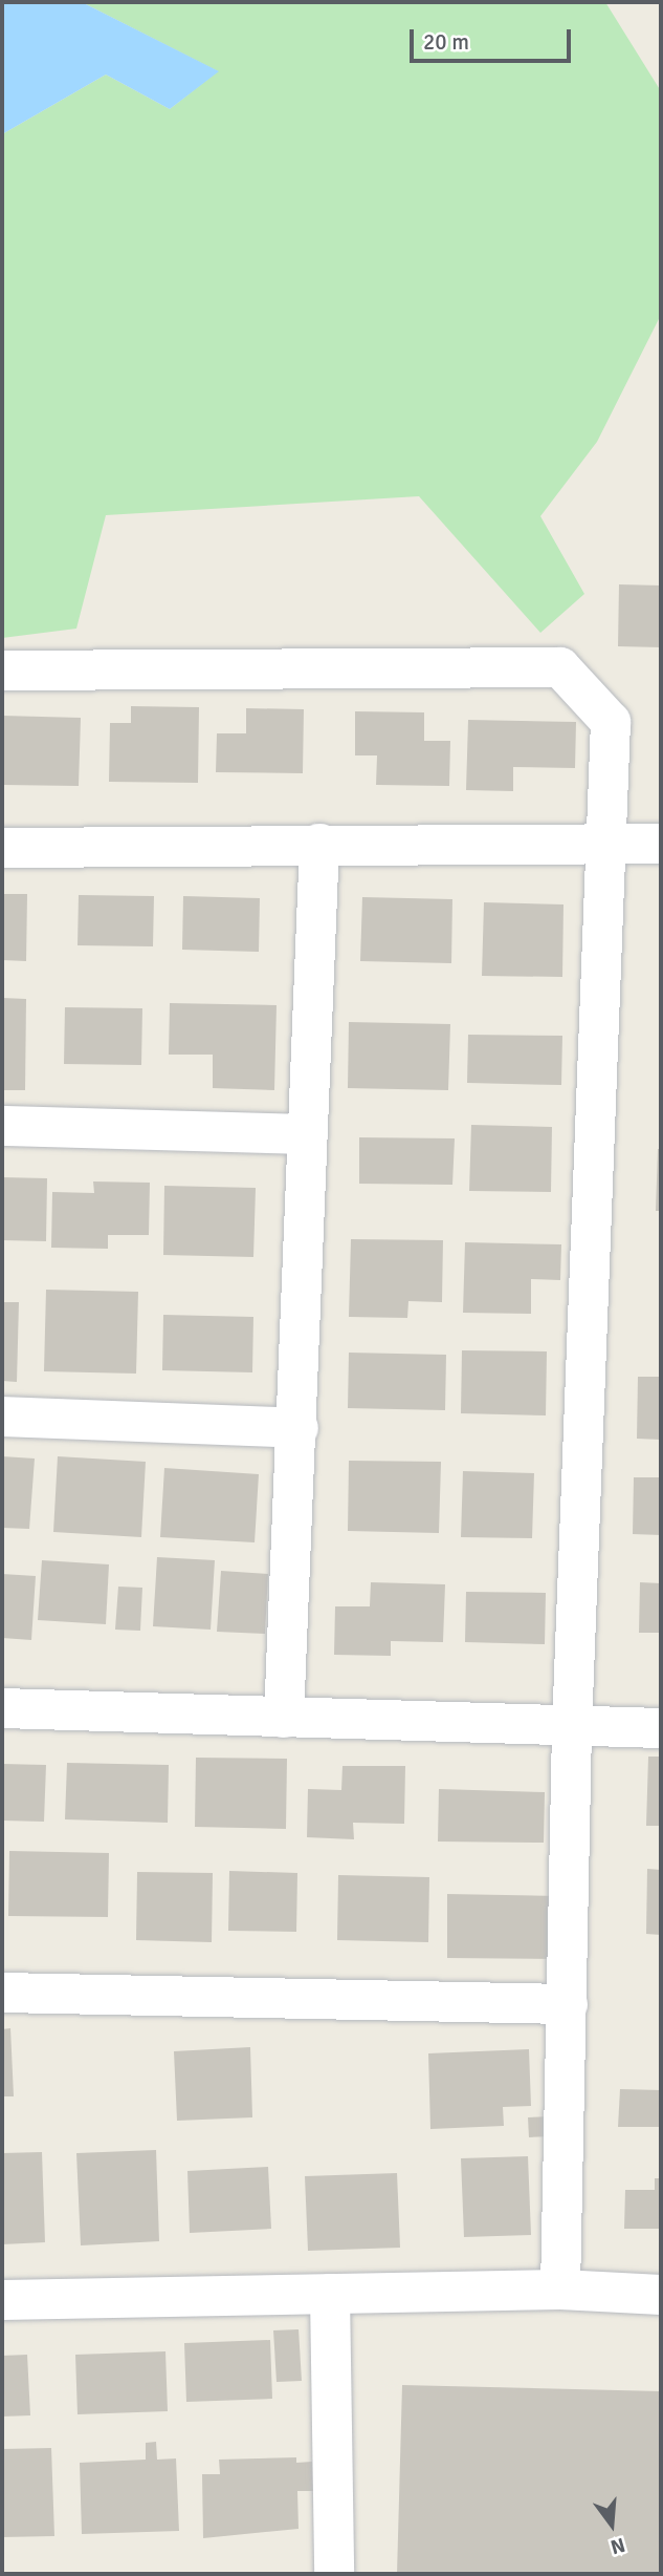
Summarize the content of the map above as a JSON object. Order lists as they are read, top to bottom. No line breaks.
{"scale_bar":"20 m","north":"bottom"}
